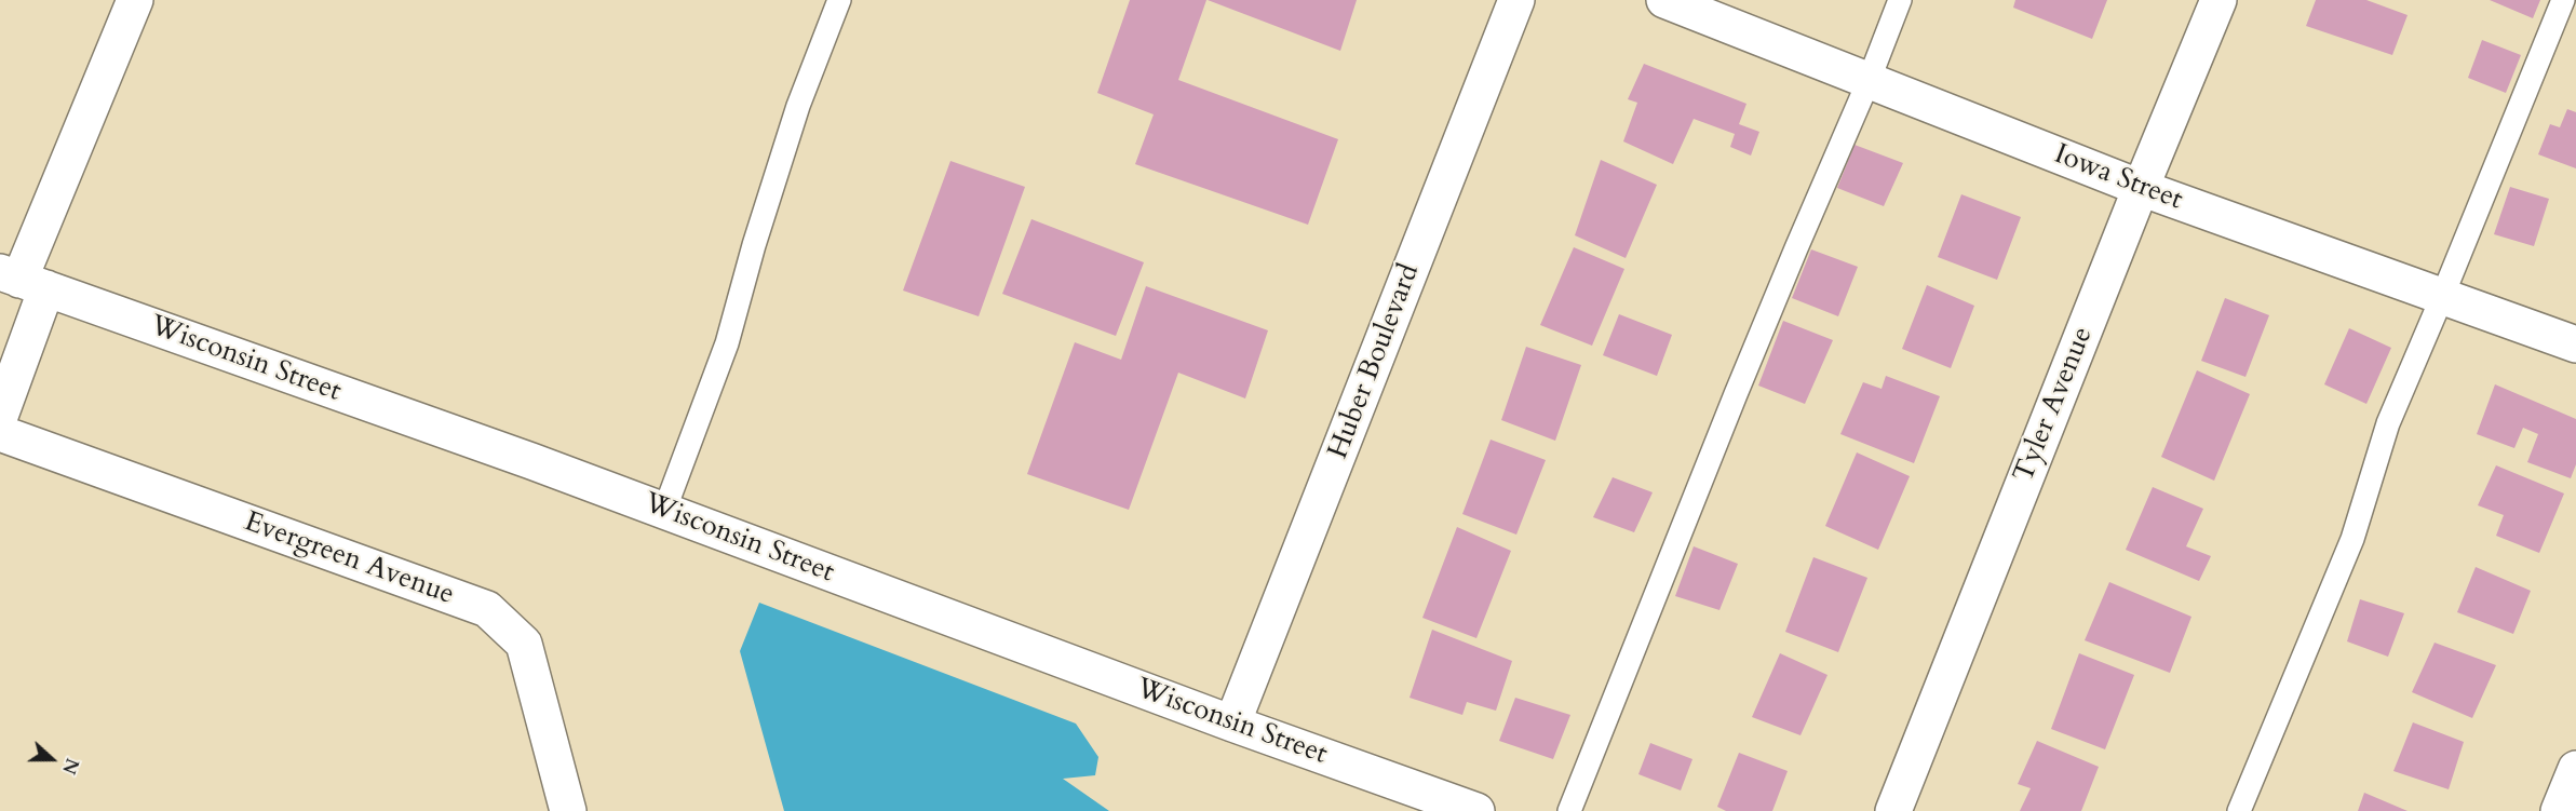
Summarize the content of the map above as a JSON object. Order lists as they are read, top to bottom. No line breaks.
{"streets":{"street":["Iowa Street","Wisconsin Street","Huber Boulevard","Tyler Avenue","Evergreen Avenue"]},"crossings":[["Iowa Street","Tyler Avenue"],["Wisconsin Street","Huber Boulevard"]],"north":"right"}
